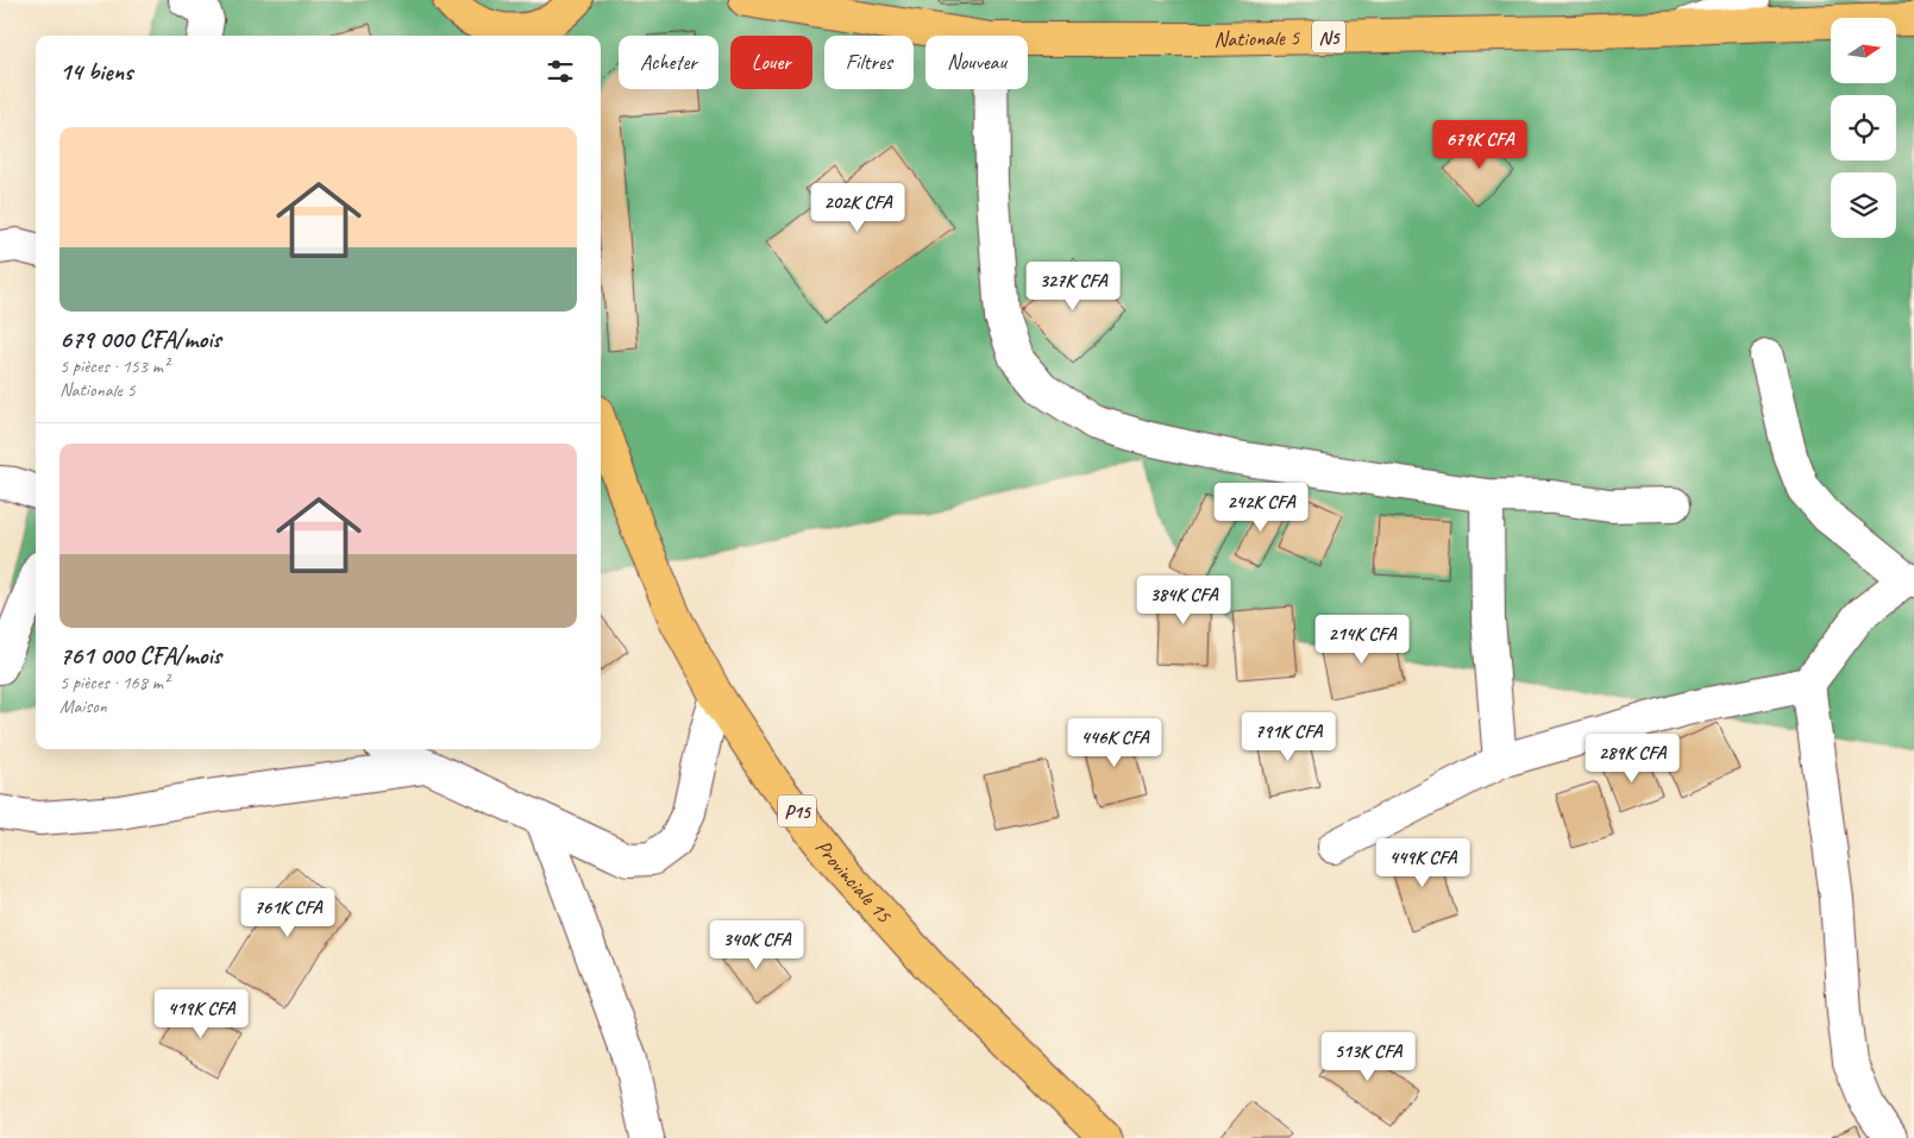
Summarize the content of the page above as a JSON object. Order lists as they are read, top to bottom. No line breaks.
{"streets":{"main road":["N5","Nationale 5","P15","Provinciale 15"]},"north":"right","page":{"chip":["Acheter","Louer","Filtres","Nouveau"],"heading":"14 biens","list":[{"name":"679 000 CFA/mois","note":"5 pièces · 153 m² · Nationale 5"},{"name":"761 000 CFA/mois","note":"5 pièces · 168 m² · Maison"}],"price":["679K CFA","202K CFA","327K CFA","242K CFA","384K CFA","214K CFA","791K CFA","446K CFA","289K CFA","449K CFA","761K CFA","340K CFA","419K CFA","513K CFA"]}}
